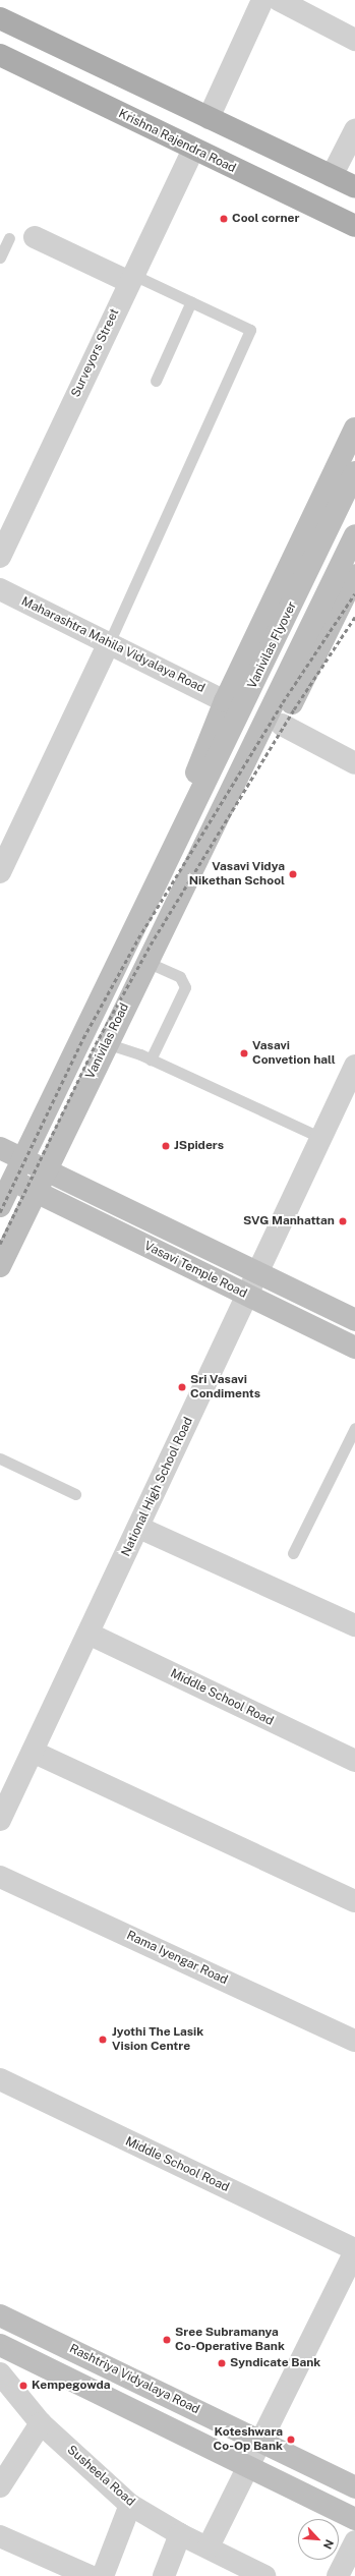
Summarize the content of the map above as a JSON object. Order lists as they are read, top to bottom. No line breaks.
{"streets":{"main road":["Krishna Rajendra Road","Vanivilas Flyover","Vanivilas Road","Vasavi Temple Road","Rashtriya Vidyalaya Road"],"street":["Surveyors Street","Maharashtra Mahila Vidyalaya Road","National High School Road","Middle School Road","Rama Iyengar Road","Susheela Road"]},"crossings":[["Krishna Rajendra Road","Surveyors Street"],["Vanivilas Flyover","Vanivilas Road"],["Vanivilas Road","Vasavi Temple Road"],["Vasavi Temple Road","National High School Road"],["National High School Road","Middle School Road"]],"places":["Cool corner","Vasavi Vidya Nikethan School","Vasavi Convetion hall","JSpiders","SVG Manhattan","Sri Vasavi Condiments","Jyothi The Lasik Vision Centre","Sree Subramanya Co-Operative Bank","Syndicate Bank","Kempegowda","Koteshwara Co-Op Bank"],"north":"bottom right"}
